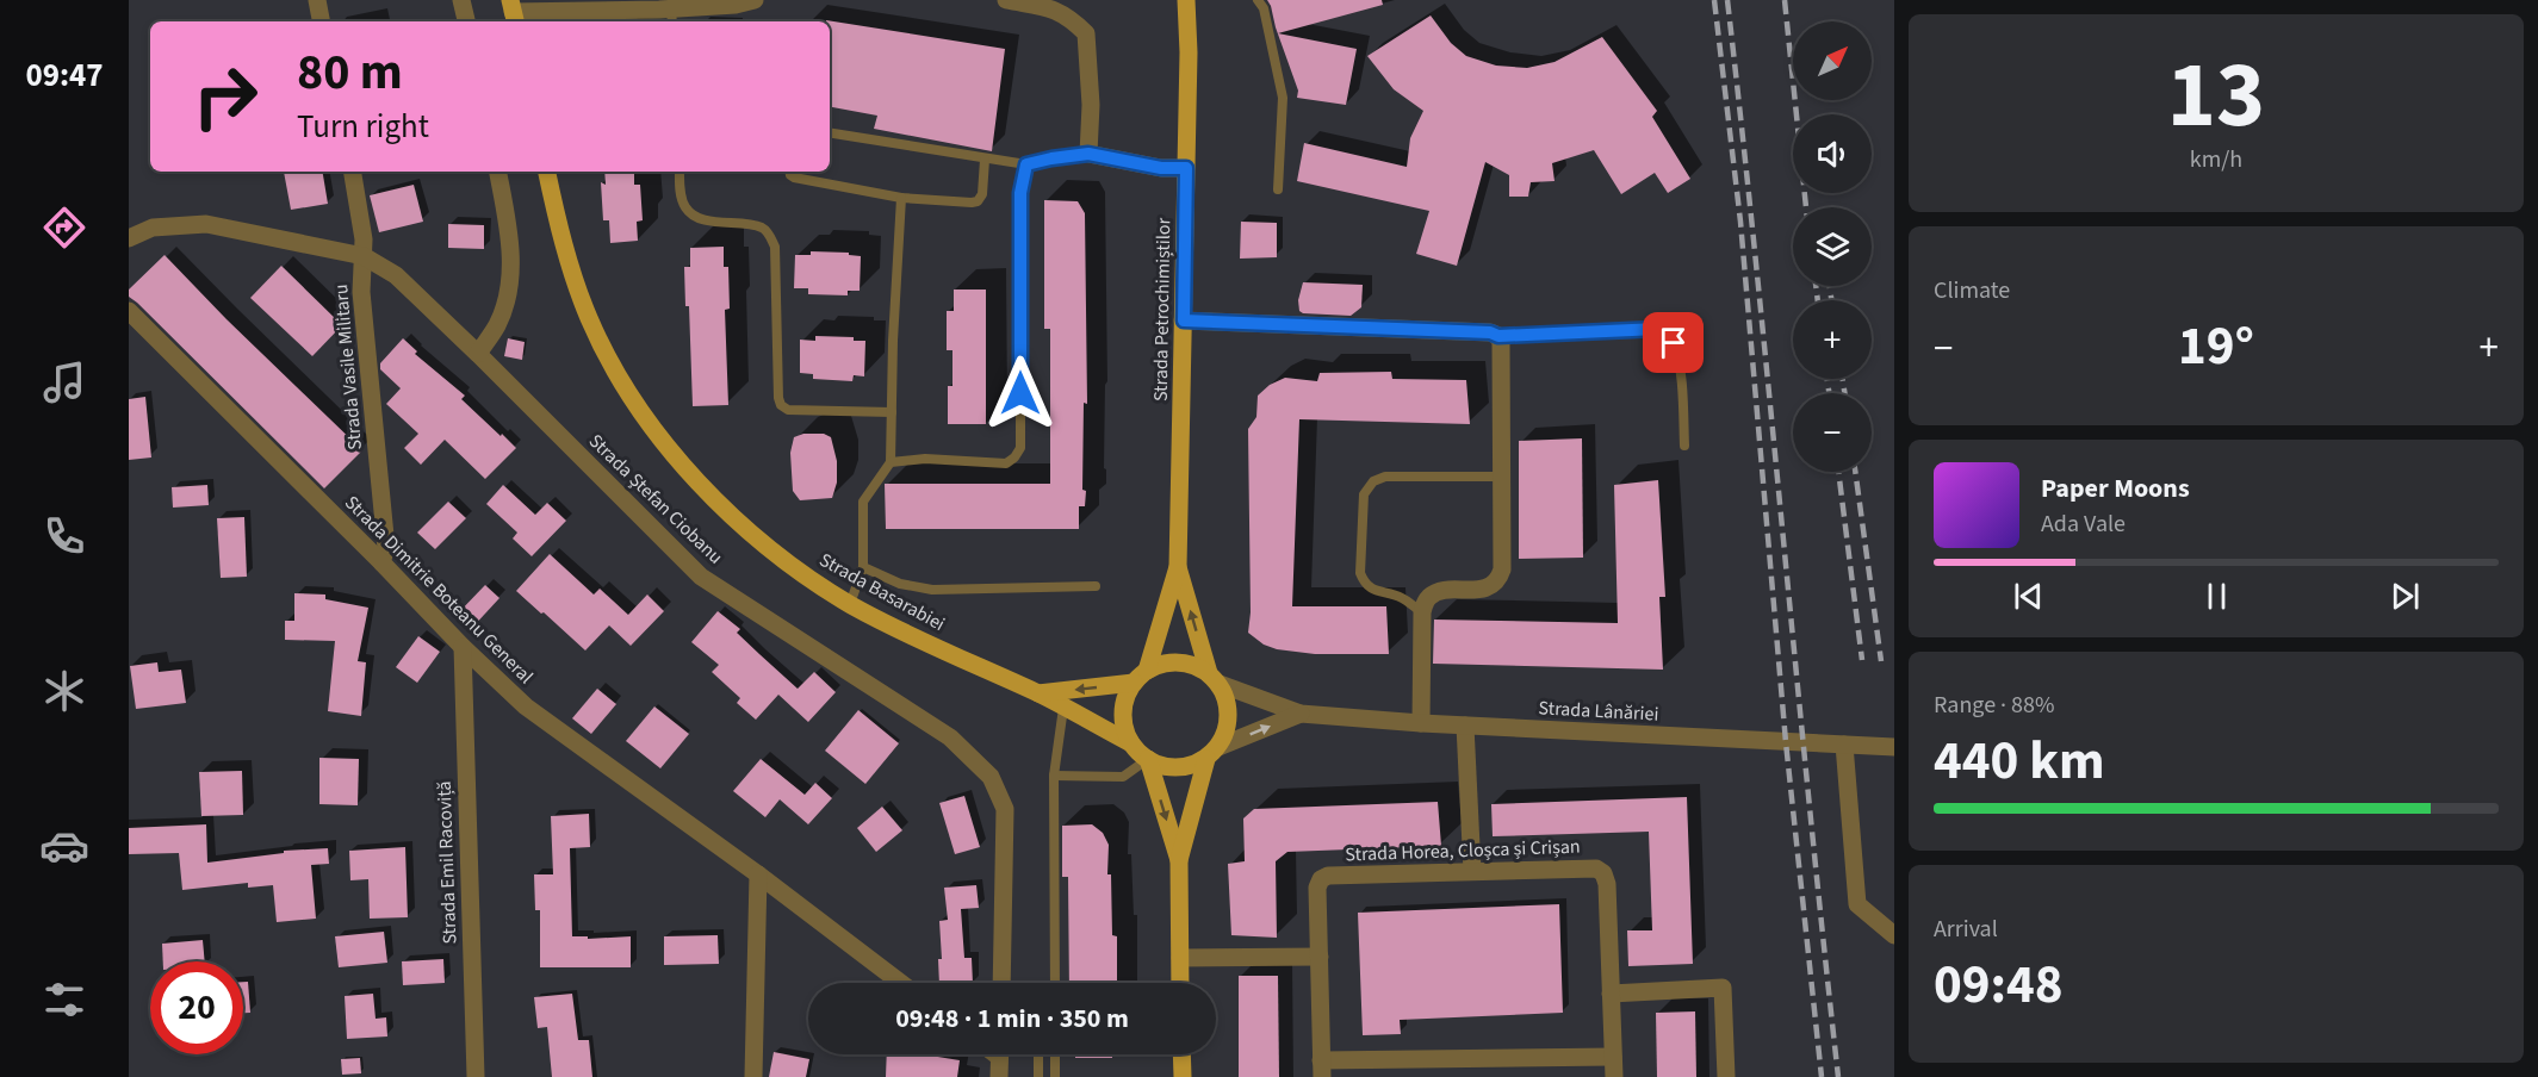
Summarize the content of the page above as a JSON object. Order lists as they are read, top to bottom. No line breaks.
{"streets":{"main road":["Strada Petrochimiștilor","Strada Basarabiei"],"street":["Strada Vasile Militaru","Strada Ștefan Ciobanu","Strada Dimitrie Boteanu General","Strada Lânăriei","Strada Horea, Cloșca și Crișan","Strada Emil Racoviță"]},"crossings":[["Strada Petrochimiștilor","Strada Basarabiei"],["Strada Vasile Militaru","Strada Ștefan Ciobanu"],["Strada Vasile Militaru","Strada Dimitrie Boteanu General"],["Strada Dimitrie Boteanu General","Strada Emil Racoviță"]],"north":"top right","page":{"tabs":"09:47","tile":[["13","km/h"],"Climate",["Range · 88%","440 km"],["Arrival","09:48"]],"map_buttons":["+","−"],"turn":["80 m","Turn right"],"heat":["−","19°","+"],"song":["Paper Moons","Ada Vale"],"limit":"20","trip":"09:48 · 1 min · 350 m"}}
